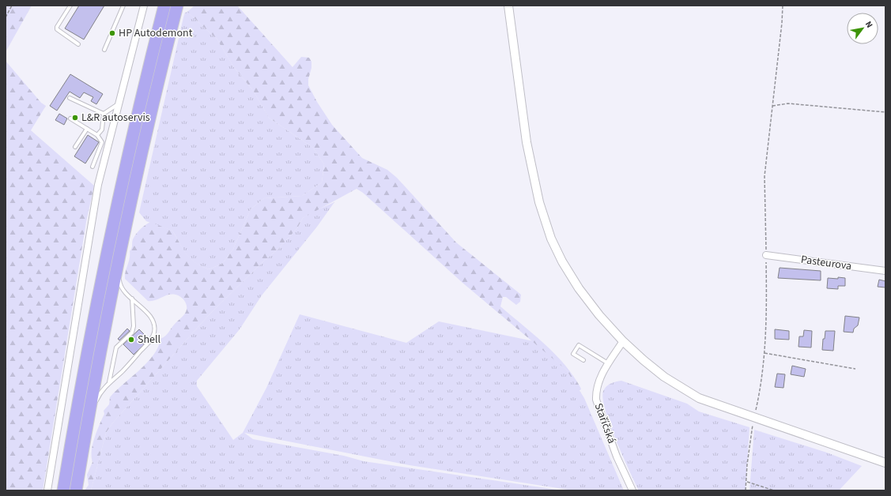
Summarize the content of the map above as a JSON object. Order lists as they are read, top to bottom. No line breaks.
{"streets":{"street":["Pasteurova","Staříčská"]},"places":["HP Autodemont","L&R autoservis","Shell"],"north":"top right"}
